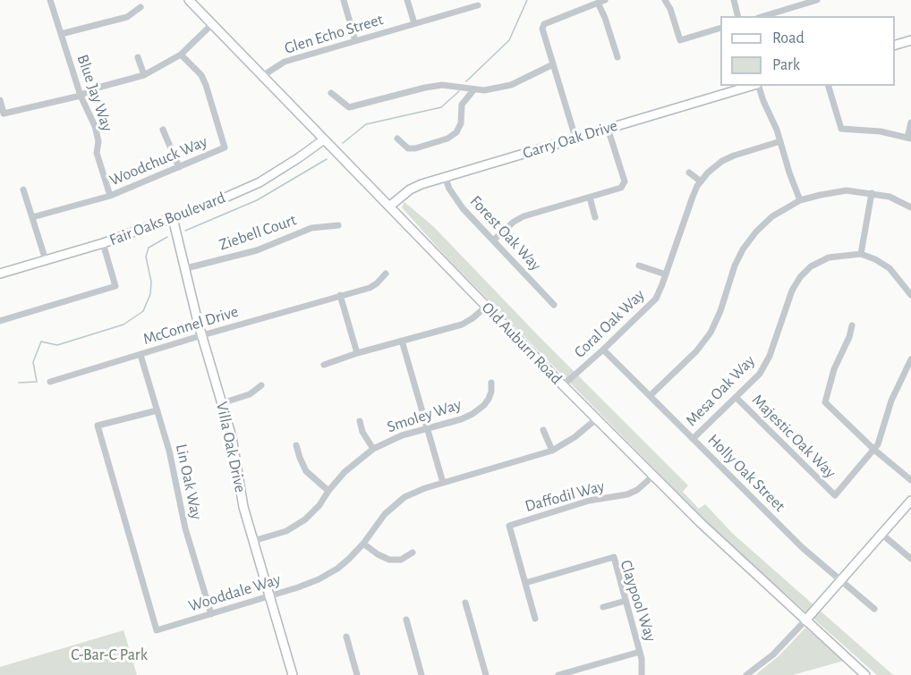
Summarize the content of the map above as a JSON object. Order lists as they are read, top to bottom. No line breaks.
{"streets":{"main road":["Garry Oak Drive","Fair Oaks Boulevard","Old Auburn Road","Villa Oak Drive"],"street":["Glen Echo Street","Blue Jay Way","Woodchuck Way","Ziebell Court","Forest Oak Way","Coral Oak Way","McConnel Drive","Mesa Oak Way","Smoley Way","Majestic Oak Way","Holly Oak Street","Lin Oak Way","Daffodil Way","Wooddale Way","Claypool Way"]},"crossings":[["Glen Echo Street","Old Auburn Road"],["Blue Jay Way","Woodchuck Way"],["Garry Oak Drive","Forest Oak Way"],["Garry Oak Drive","Old Auburn Road"],["Fair Oaks Boulevard","Old Auburn Road"],["Fair Oaks Boulevard","Villa Oak Drive"],["Ziebell Court","Villa Oak Drive"],["Coral Oak Way","Old Auburn Road"],["Coral Oak Way","Holly Oak Street"],["McConnel Drive","Villa Oak Drive"],["McConnel Drive","Lin Oak Way"],["Old Auburn Road","Daffodil Way"],["Old Auburn Road","Wooddale Way"],["Mesa Oak Way","Majestic Oak Way"],["Mesa Oak Way","Holly Oak Street"],["Smoley Way","Villa Oak Drive"],["Villa Oak Drive","Wooddale Way"],["Lin Oak Way","Wooddale Way"],["Daffodil Way","Claypool Way"]],"parks":["C-Bar-C Park"],"legend":["Road","Park"]}
